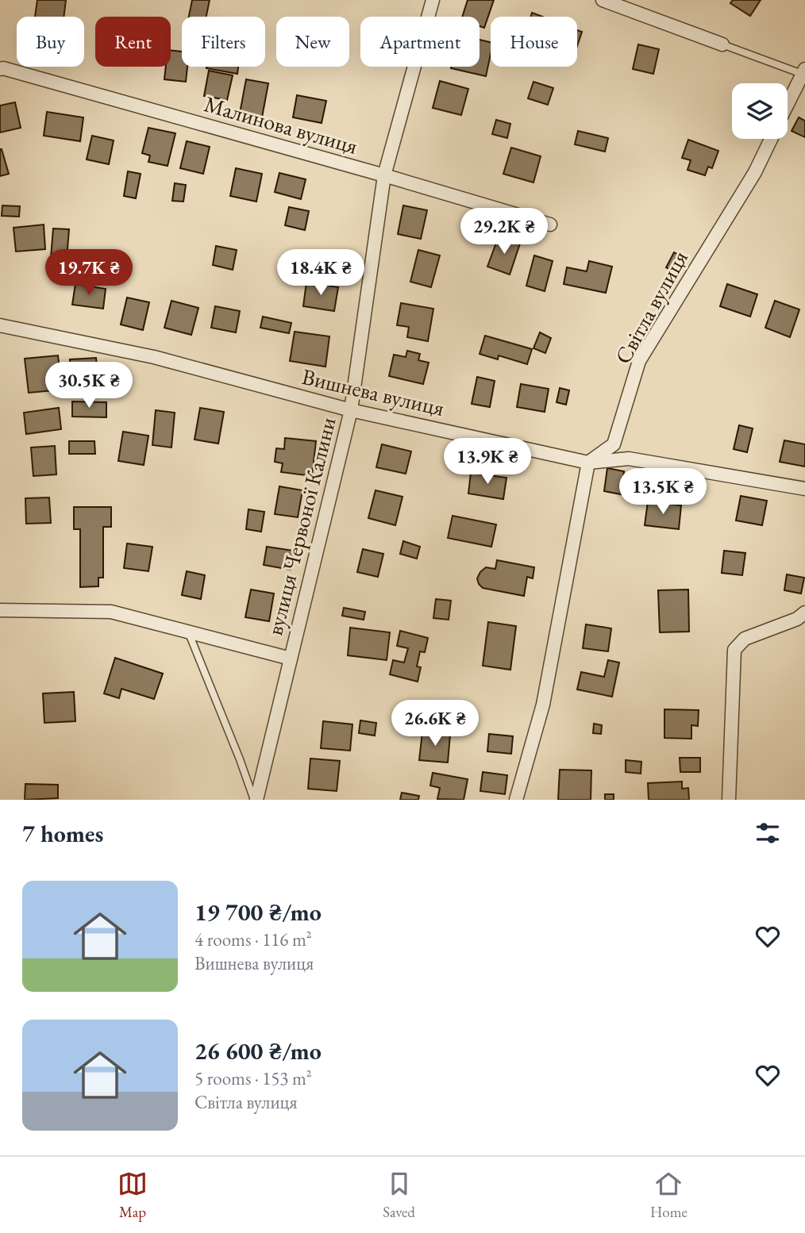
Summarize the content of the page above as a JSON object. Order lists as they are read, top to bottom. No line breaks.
{"streets":{"street":["Малинова вулиця","Світла вулиця","Вишнева вулиця","вулиця Червоної Калини"]},"crossings":[["Малинова вулиця","вулиця Червоної Калини"],["Світла вулиця","Вишнева вулиця"],["Вишнева вулиця","вулиця Червоної Калини"]],"page":{"chip":["Buy","Rent","Filters","New","Apartment","House"],"price":["29.2K ₴","19.7K ₴","18.4K ₴","30.5K ₴","13.9K ₴","13.5K ₴","26.6K ₴"],"heading":"7 homes","list":[{"name":"19 700 ₴/mo","note":"4 rooms · 116 m² · Вишнева вулиця"},{"name":"26 600 ₴/mo","note":"5 rooms · 153 m² · Світла вулиця"}],"tabs":["Map","Saved","Home"]}}
